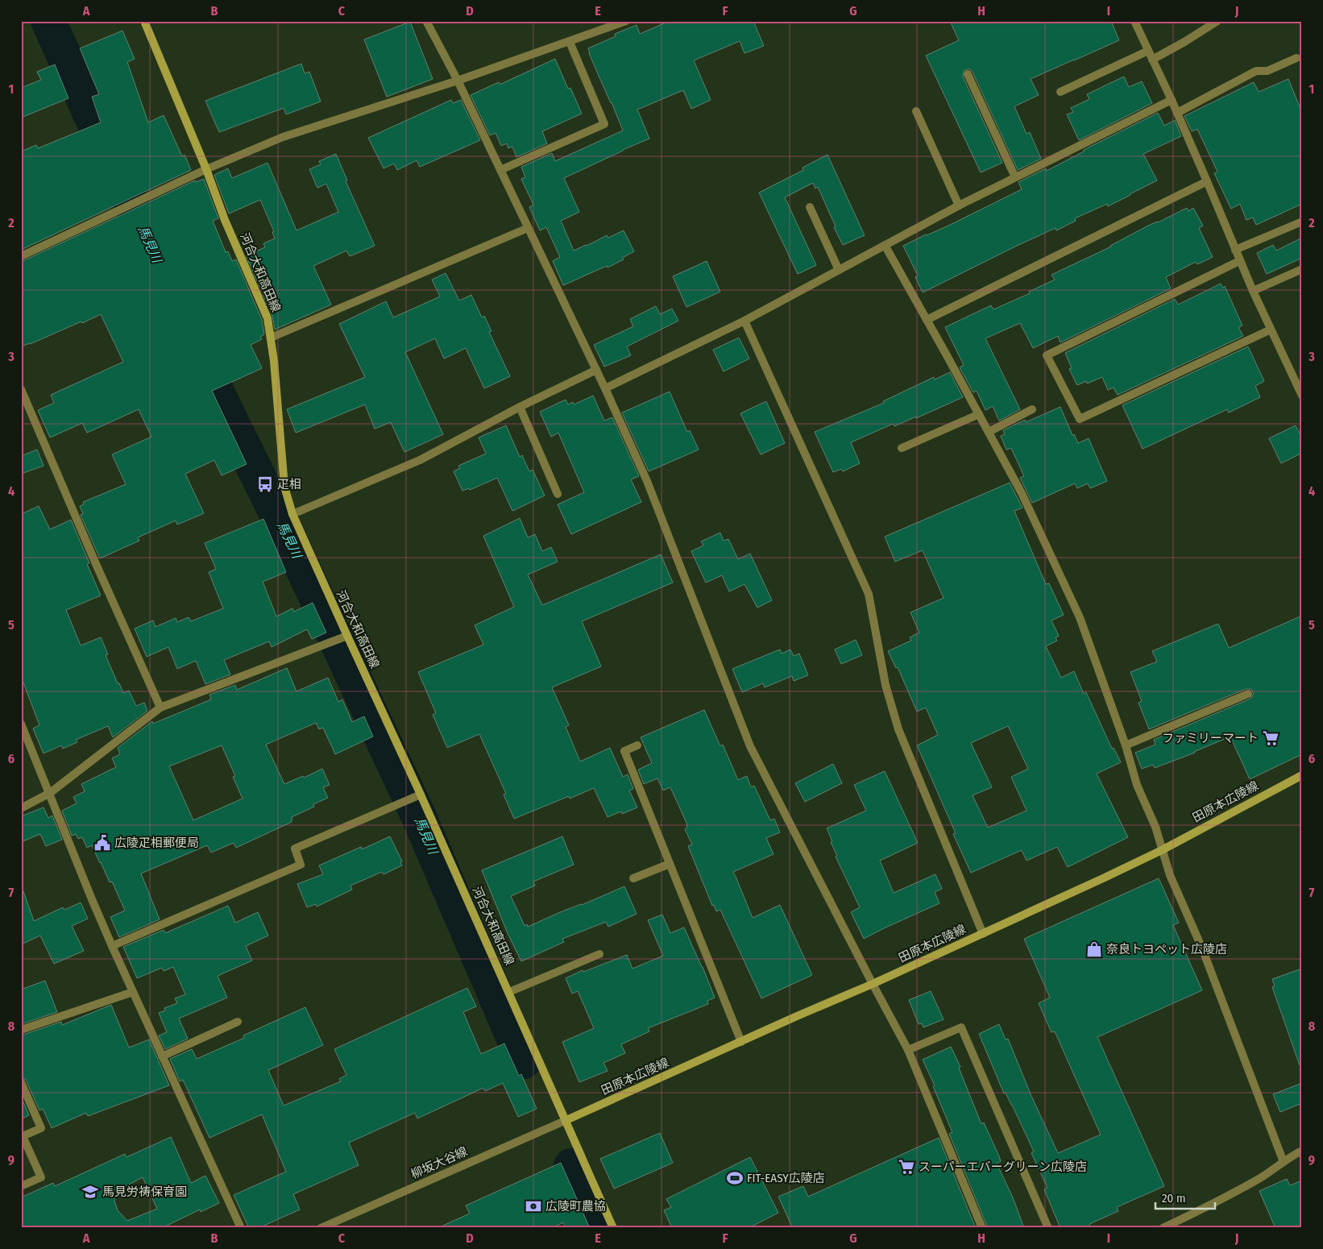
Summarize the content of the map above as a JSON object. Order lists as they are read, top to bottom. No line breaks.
{"streets":{"main road":["河合大和高田線","田原本広陵線"],"street":["柳坂大谷線"]},"crossings":[["河合大和高田線","田原本広陵線"],["河合大和高田線","柳坂大谷線"],["田原本広陵線","柳坂大谷線"]],"water":["馬見川"],"places":{"bus stop":["疋相"],"supermarket":["ファミリーマート","スーパーエバーグリーン広陵店"],"public building":["広陵疋相郵便局"],"shop":["奈良トヨペット広陵店"],"sports":["FIT-EASY広陵店"],"school or university":["馬見労祷保育園"],"bank":["広陵町農協"]},"scale_bar":"20 m","grid":{"columns":["A","B","C","D","E","F","G","H","I","J"],"rows":["1","2","3","4","5","6","7","8","9"]}}
